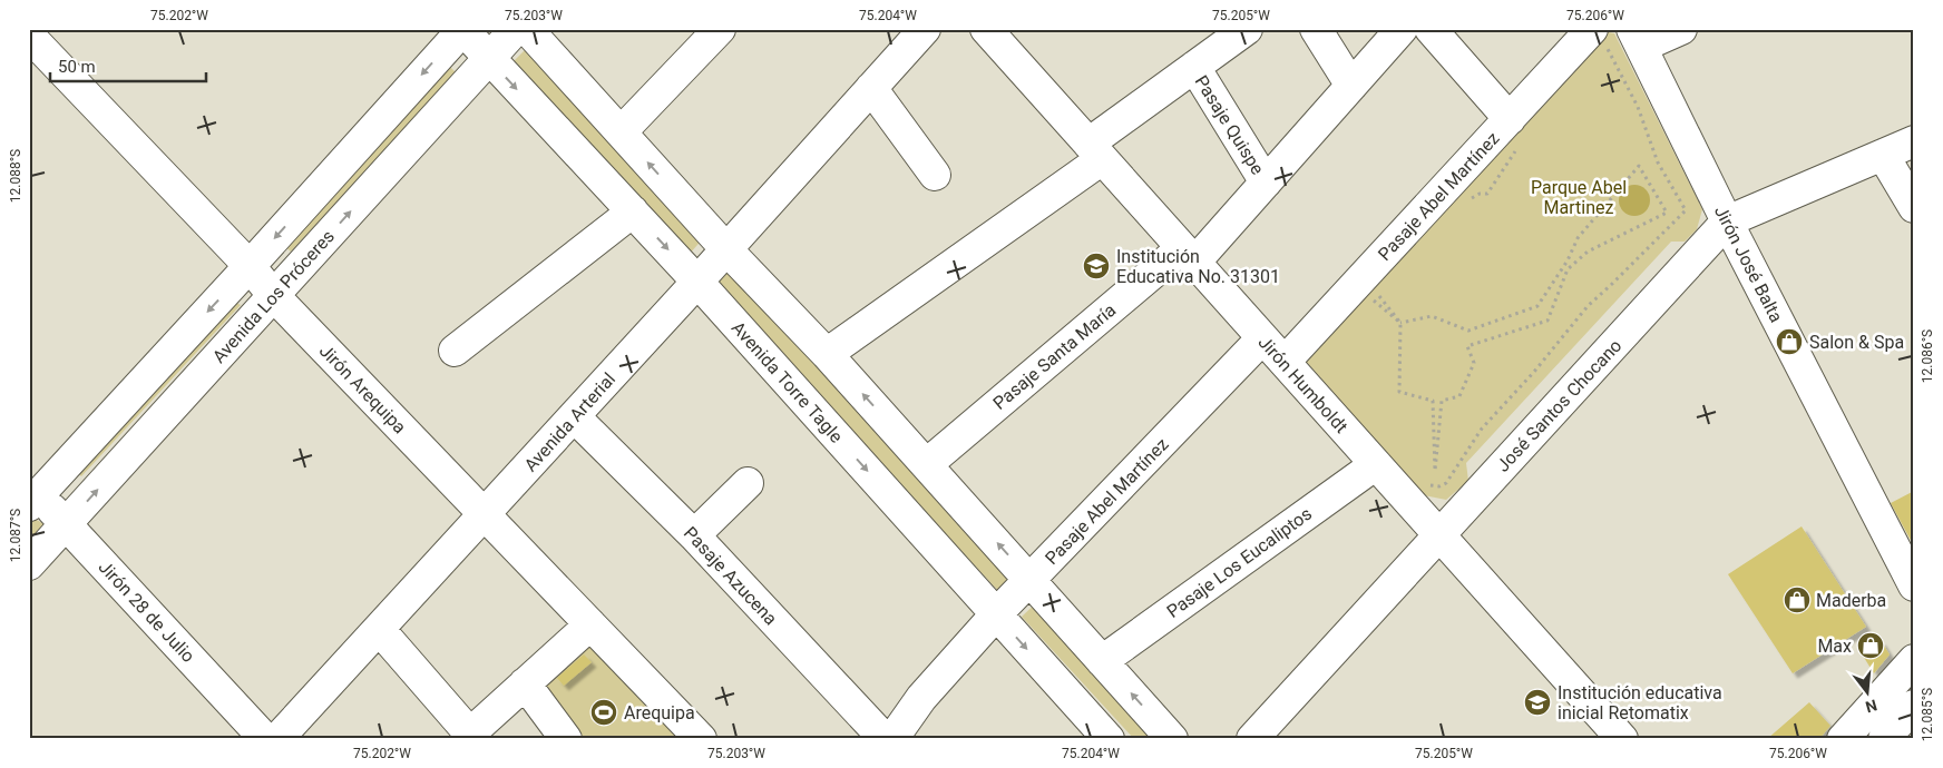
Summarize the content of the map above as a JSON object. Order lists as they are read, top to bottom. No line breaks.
{"streets":{"street":["Pasaje Quispe","Pasaje Abel Martínez","Jirón José Balta","Avenida Los Próceres","Pasaje Santa María","Avenida Torre Tagle","Jirón Humboldt","Jirón Arequipa","José Santos Chocano","Avenida Arterial","Pasaje Los Eucaliptos","Pasaje Azucena","Jirón 28 de Julio"]},"crossings":[["Pasaje Quispe","Pasaje Santa María"],["Pasaje Abel Martínez","Avenida Torre Tagle"],["Pasaje Abel Martínez","Jirón Humboldt"],["Jirón José Balta","José Santos Chocano"],["Avenida Los Próceres","Avenida Torre Tagle"],["Avenida Los Próceres","Jirón Arequipa"],["Avenida Los Próceres","Jirón 28 de Julio"],["Pasaje Santa María","Jirón Humboldt"],["Avenida Torre Tagle","Avenida Arterial"],["Jirón Humboldt","José Santos Chocano"],["Jirón Humboldt","Pasaje Los Eucaliptos"],["Jirón Arequipa","Avenida Arterial"],["Avenida Arterial","Pasaje Azucena"]],"parks":["Parque Abel Martinez"],"places":{"school or university":["Institución Educativa No. 31301","Institución educativa inicial Retomatix"],"shop":["Salon & Spa","Maderba","Max"],"sports":["Arequipa"]},"scale_bar":"50 m","north":"bottom","coordinates":["75.202°W","75.203°W","75.204°W","75.205°W","75.206°W","12.088°S","12.086°S","12.087°S","12.085°S"]}
